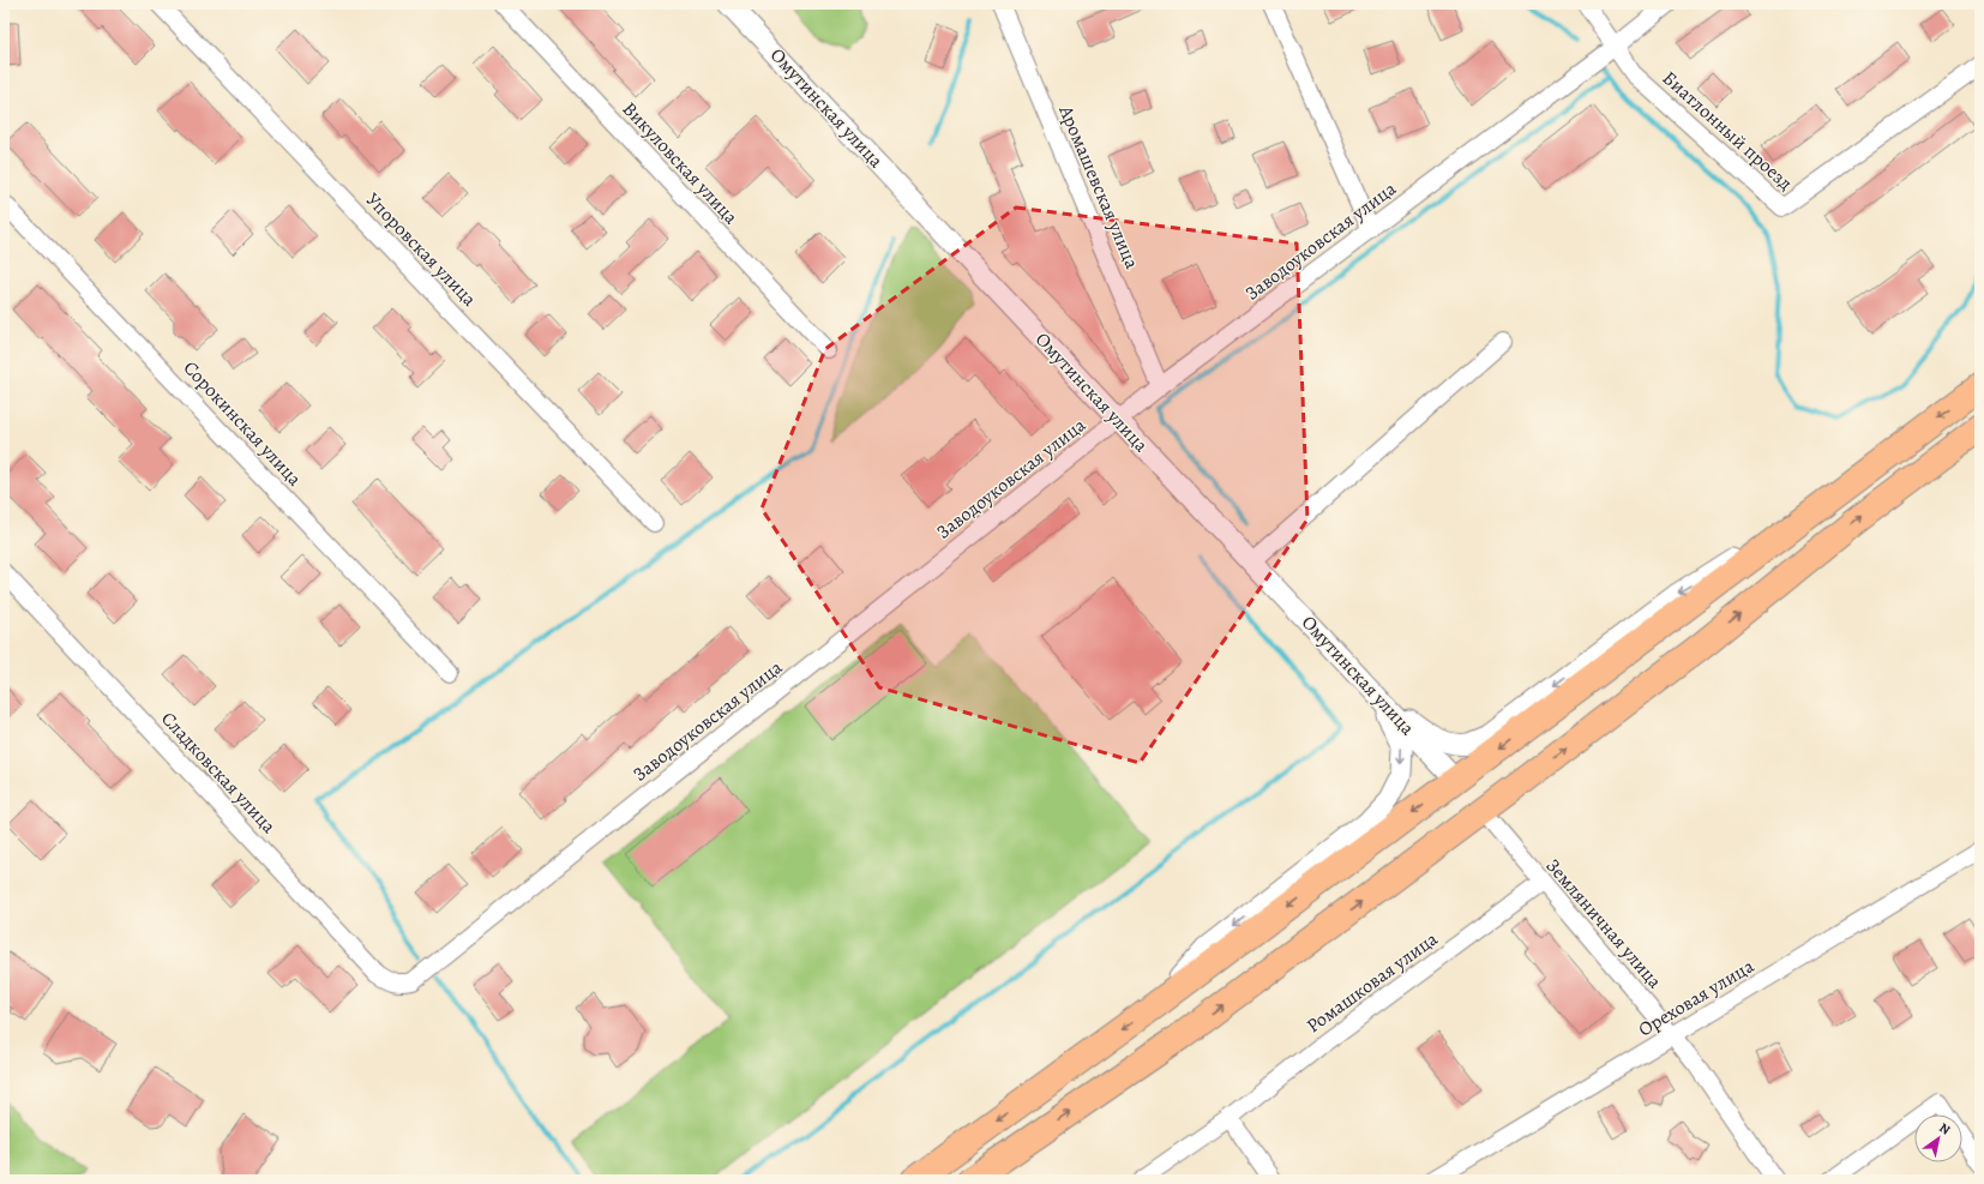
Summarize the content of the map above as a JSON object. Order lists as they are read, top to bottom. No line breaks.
{"streets":{"street":["Омутинская улица","Биатлонный проезд","Викуловская улица","Аромашевская улица","Заводоуковская улица","Упоровская улица","Сорокинская улица","Сладковская улица","Земляничная улица","Ромашковая улица","Ореховая улица"]},"crossings":[["Омутинская улица","Заводоуковская улица"],["Биатлонный проезд","Заводоуковская улица"],["Аромашевская улица","Заводоуковская улица"],["Заводоуковская улица","Сладковская улица"],["Земляничная улица","Ромашковая улица"],["Земляничная улица","Ореховая улица"]],"north":"top right"}
